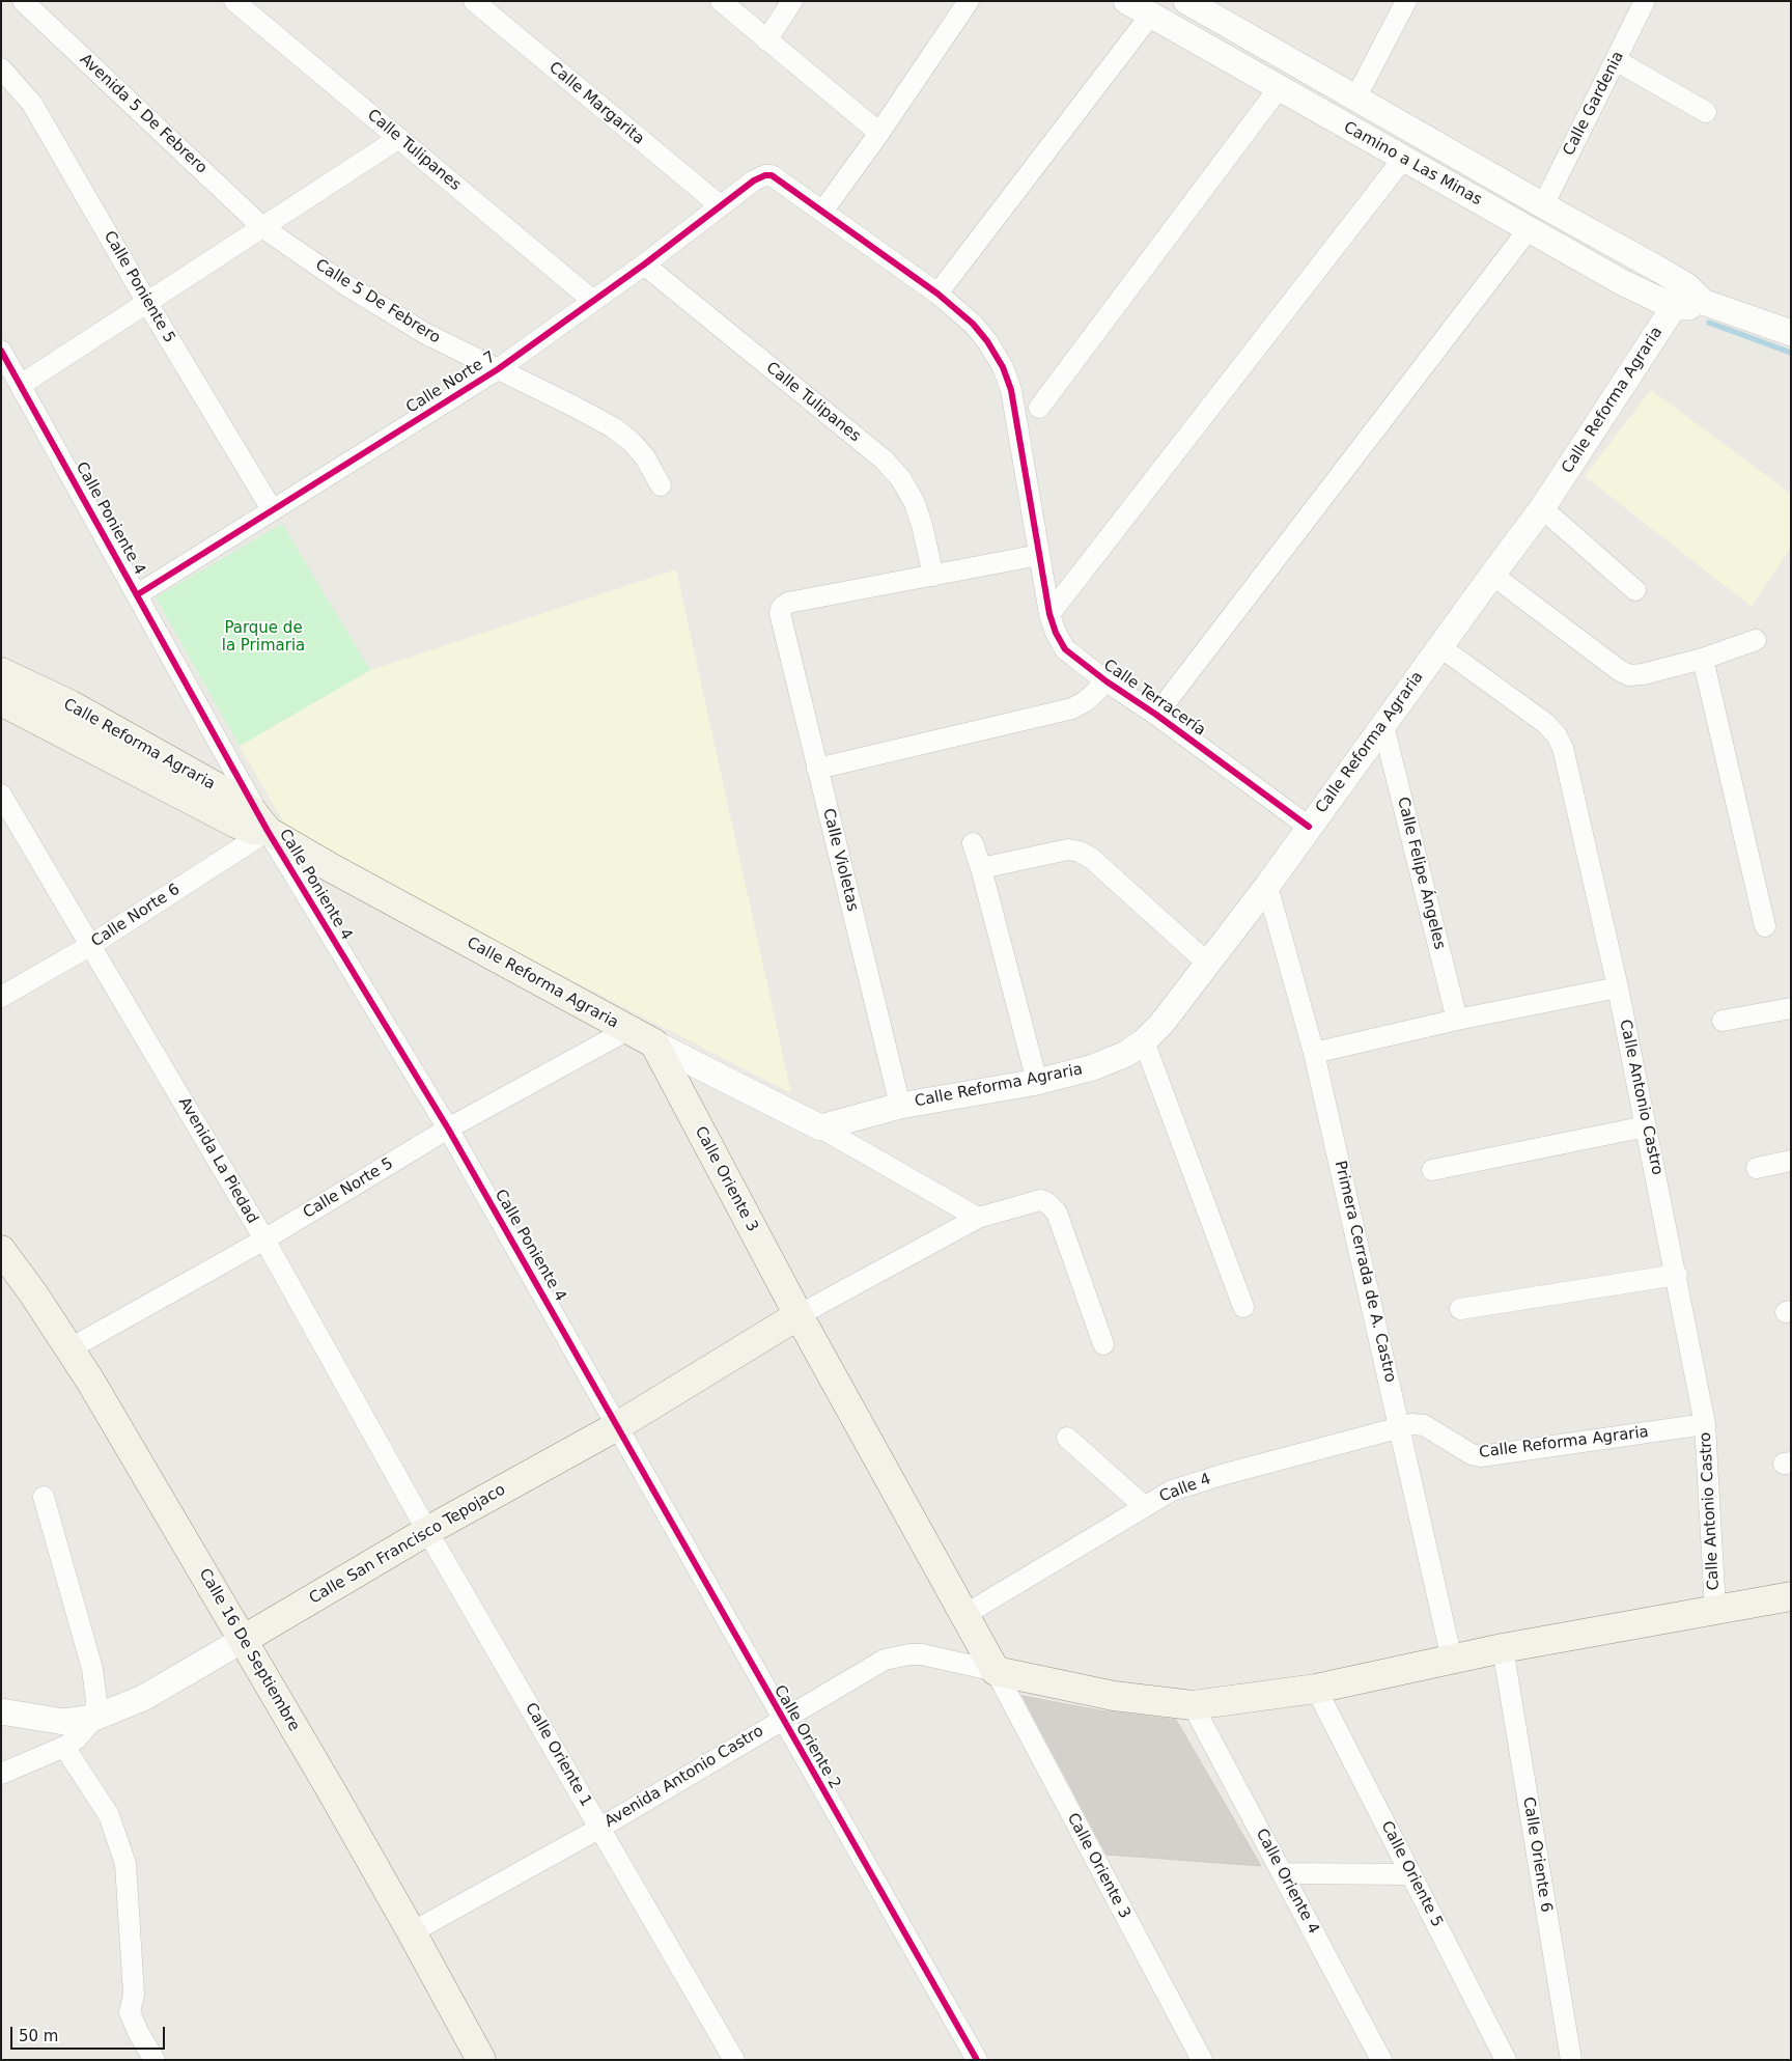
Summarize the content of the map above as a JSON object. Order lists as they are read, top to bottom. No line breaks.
{"streets":{"main road":["Calle Reforma Agraria","Calle Oriente 3","Calle San Francisco Tepojaco","Calle 16 De Septiembre"],"street":["Calle Margarita","Calle Gardenia","Avenida 5 De Febrero","Calle Tulipanes","Camino a Las Minas","Calle Poniente 5","Calle 5 De Febrero","Calle Norte 7","Calle Poniente 4","Calle Terracería","Calle Violetas","Calle Felipe Ángeles","Calle Norte 6","Calle Antonio Castro","Avenida La Piedad","Calle Norte 5","Primera Cerrada de A. Castro","Calle 4","Calle Oriente 2","Calle Oriente 1","Avenida Antonio Castro","Calle Oriente 6","Calle Oriente 5","Calle Oriente 4"]},"crossings":[["Calle Margarita","Calle Norte 7"],["Calle Gardenia","Camino a Las Minas"],["Avenida 5 De Febrero","Calle 5 De Febrero"],["Calle Tulipanes","Calle Norte 7"],["Calle Tulipanes","Calle Violetas"],["Camino a Las Minas","Calle Reforma Agraria"],["Calle Poniente 5","Calle Norte 7"],["Calle 5 De Febrero","Calle Norte 7"],["Calle Norte 7","Calle Poniente 4"],["Calle Norte 7","Calle Terracería"],["Calle Reforma Agraria","Calle Poniente 4"],["Calle Reforma Agraria","Calle Terracería"],["Calle Reforma Agraria","Calle Violetas"],["Calle Reforma Agraria","Calle Felipe Ángeles"],["Calle Reforma Agraria","Calle Norte 6"],["Calle Reforma Agraria","Calle Antonio Castro"],["Calle Reforma Agraria","Calle Oriente 3"],["Calle Reforma Agraria","Calle Norte 5"],["Calle Reforma Agraria","Primera Cerrada de A. Castro"],["Calle Reforma Agraria","Calle 4"],["Calle Poniente 4","Calle Norte 6"],["Calle Poniente 4","Calle Norte 5"],["Calle Poniente 4","Calle San Francisco Tepojaco"],["Calle Poniente 4","Calle Oriente 2"],["Calle Norte 6","Avenida La Piedad"],["Avenida La Piedad","Calle Norte 5"],["Avenida La Piedad","Calle San Francisco Tepojaco"],["Avenida La Piedad","Calle Oriente 1"],["Calle Oriente 3","Calle 4"],["Calle Oriente 3","Calle San Francisco Tepojaco"],["Calle Oriente 3","Avenida Antonio Castro"],["Calle Norte 5","Calle 16 De Septiembre"],["Primera Cerrada de A. Castro","Calle 4"],["Calle San Francisco Tepojaco","Calle 16 De Septiembre"],["Calle San Francisco Tepojaco","Calle Oriente 2"],["Calle San Francisco Tepojaco","Calle Oriente 1"],["Calle 16 De Septiembre","Avenida Antonio Castro"],["Calle Oriente 2","Avenida Antonio Castro"],["Calle Oriente 1","Avenida Antonio Castro"]],"parks":["Parque de la Primaria"],"scale_bar":"50 m"}
